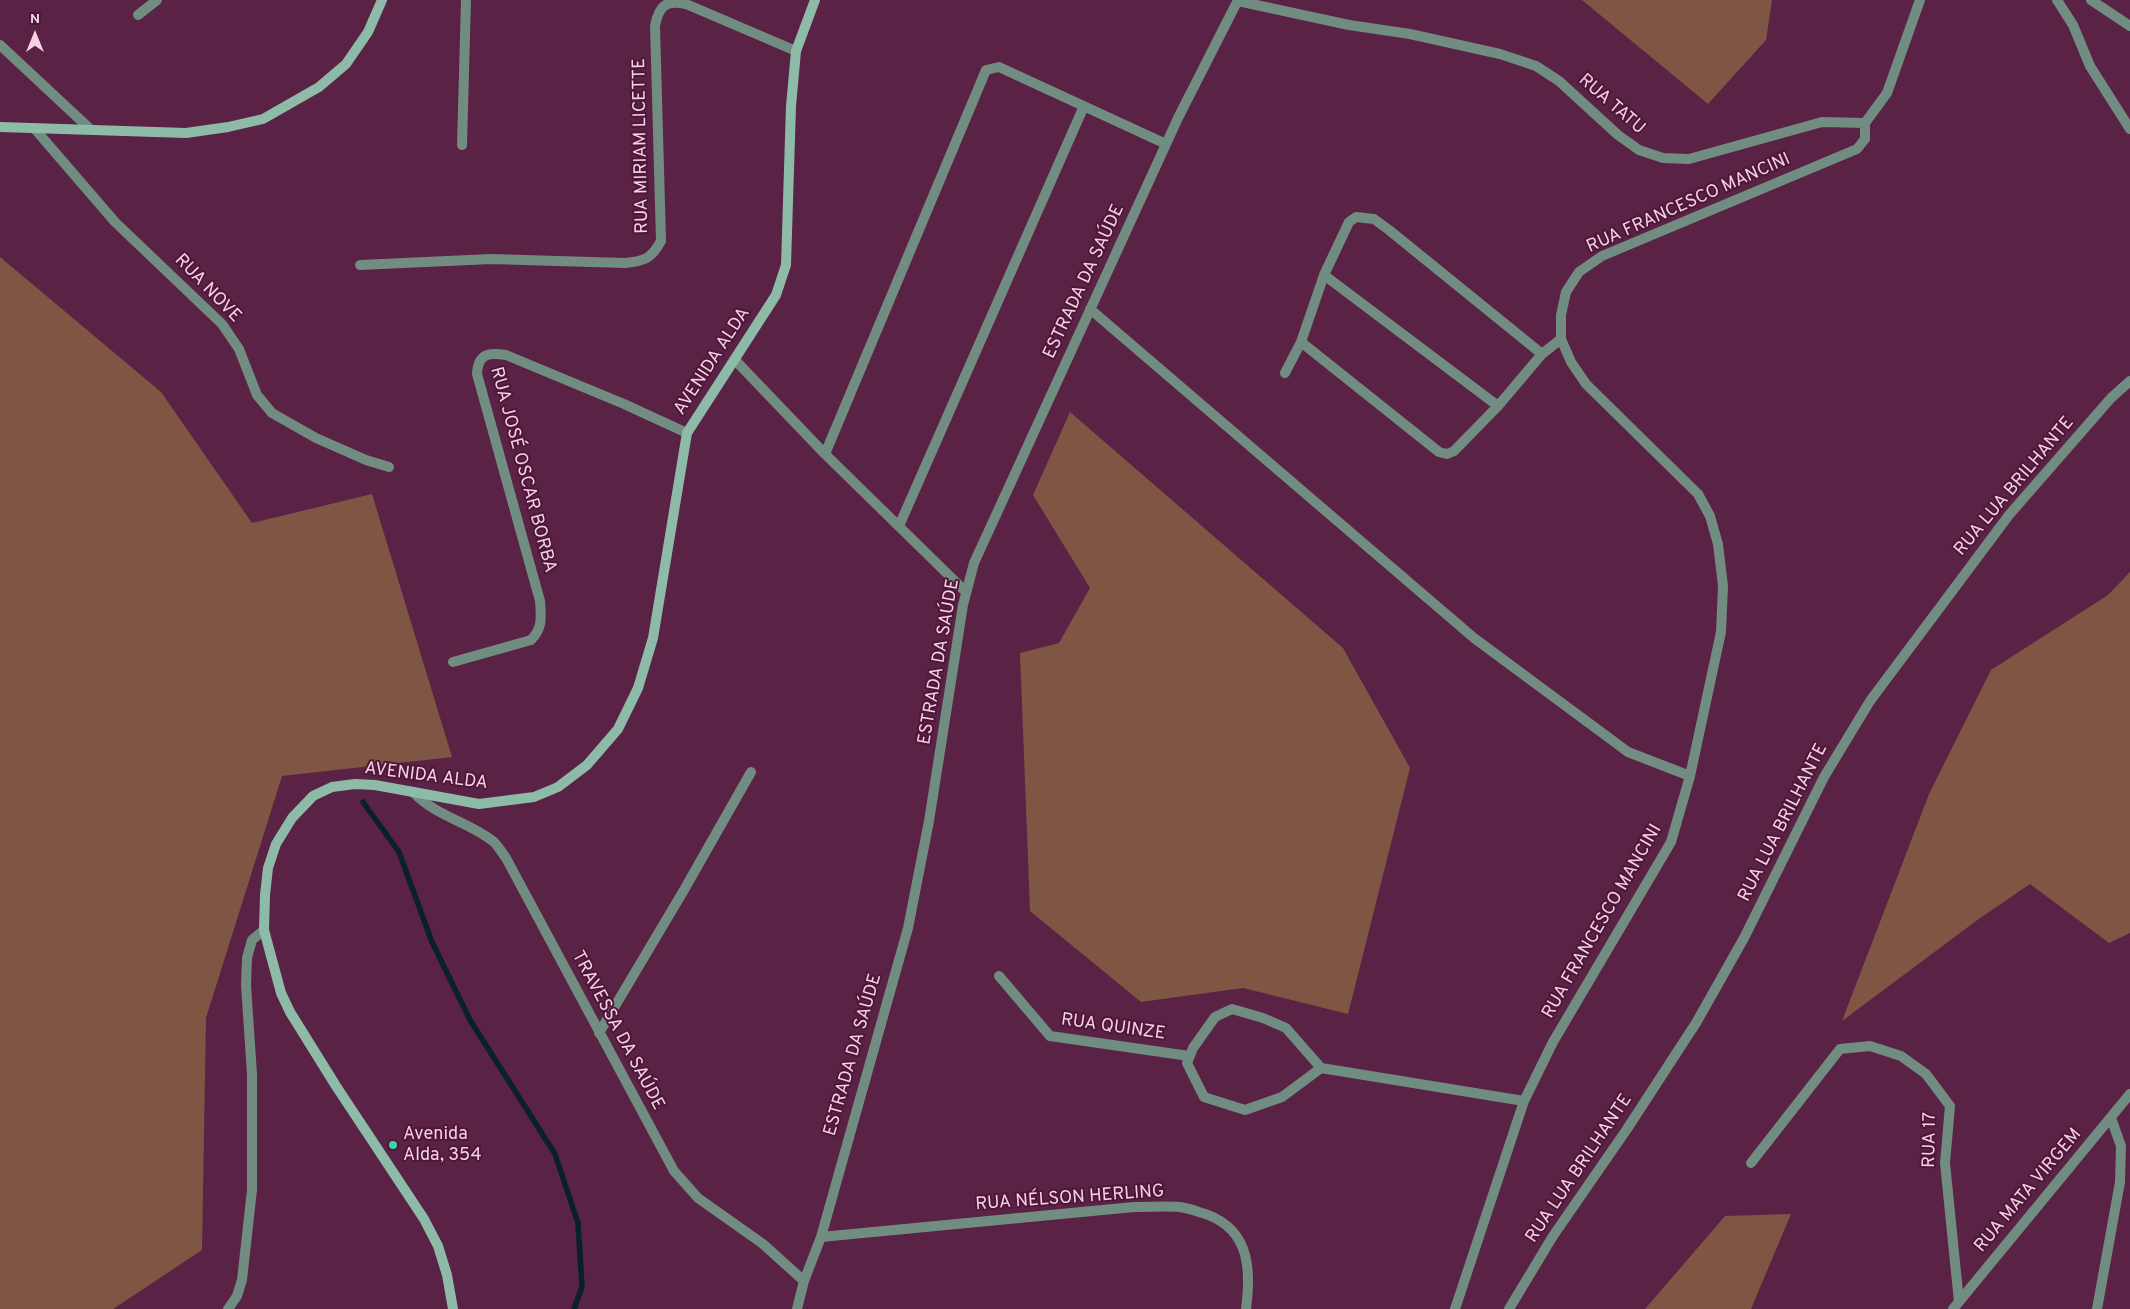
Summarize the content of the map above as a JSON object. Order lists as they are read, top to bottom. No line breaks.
{"streets":{"street":["RUA TATU","RUA MIRIAM LICETTE","RUA FRANCESCO MANCINI","ESTRADA DA SAÚDE","RUA NOVE","AVENIDA ALDA","RUA JOSÉ OSCAR BORBA","RUA LUA BRILHANTE","RUA QUINZE","TRAVESSA DA SAÚDE","RUA 17","RUA MATA VIRGEM","RUA NÉLSON HERLING"]},"crossings":[["RUA TATU","RUA FRANCESCO MANCINI"],["RUA TATU","ESTRADA DA SAÚDE"],["RUA MIRIAM LICETTE","AVENIDA ALDA"],["ESTRADA DA SAÚDE","TRAVESSA DA SAÚDE"],["ESTRADA DA SAÚDE","RUA NÉLSON HERLING"],["AVENIDA ALDA","RUA JOSÉ OSCAR BORBA"],["AVENIDA ALDA","TRAVESSA DA SAÚDE"],["RUA 17","RUA MATA VIRGEM"]],"places":["Avenida Alda, 354"],"north":"top"}
